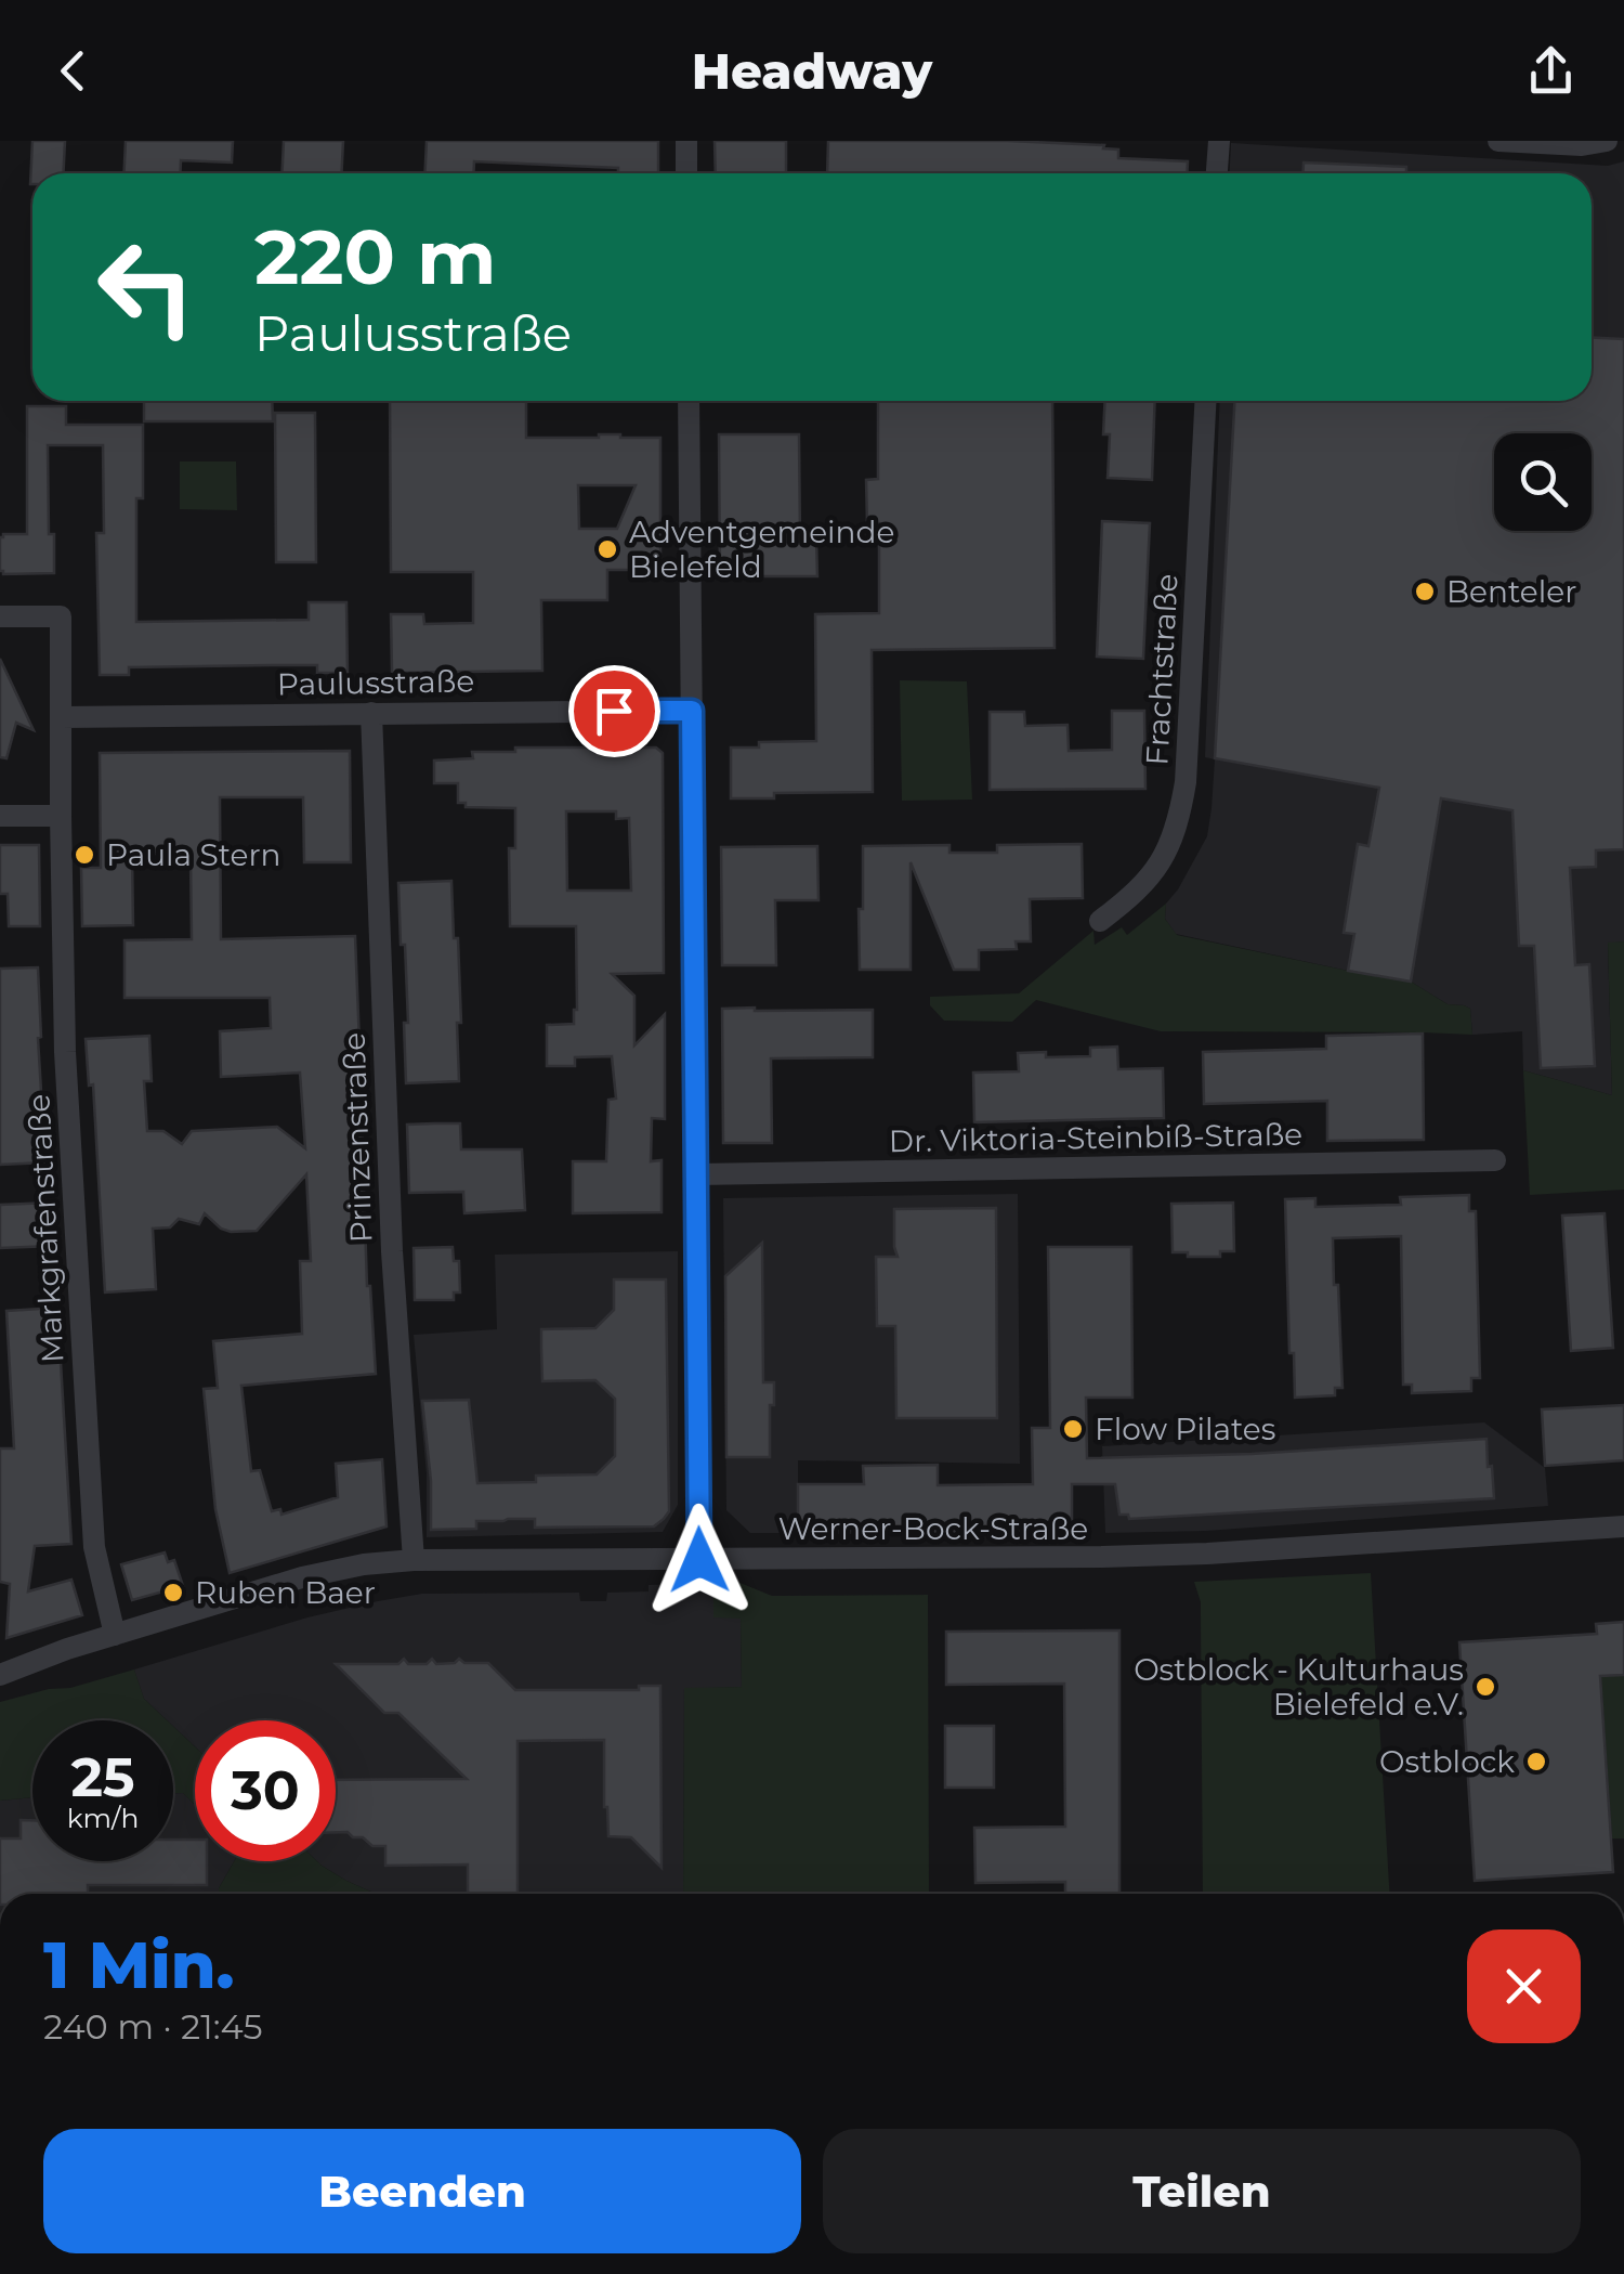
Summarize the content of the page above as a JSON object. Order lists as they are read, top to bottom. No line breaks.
{"streets":{"street":["Frachtstraße","Paulusstraße","Prinzenstraße","Dr. Viktoria-Steinbiß-Straße","Markgrafenstraße","Werner-Bock-Straße"]},"crossings":[["Paulusstraße","Prinzenstraße"],["Prinzenstraße","Werner-Bock-Straße"],["Markgrafenstraße","Werner-Bock-Straße"]],"places":["Adventgemeinde Bielefeld","Benteler","Paula Stern","Flow Pilates","Ruben Baer","Ostblock - Kulturhaus Bielefeld e.V.","Ostblock"],"page":{"header":"Headway","turn":["220 m","Paulusstraße"],"speed":"25 km/h","limit":"30","heading":["1 Min.","240 m · 21:45"],"buttons":["Beenden","Teilen"]}}
